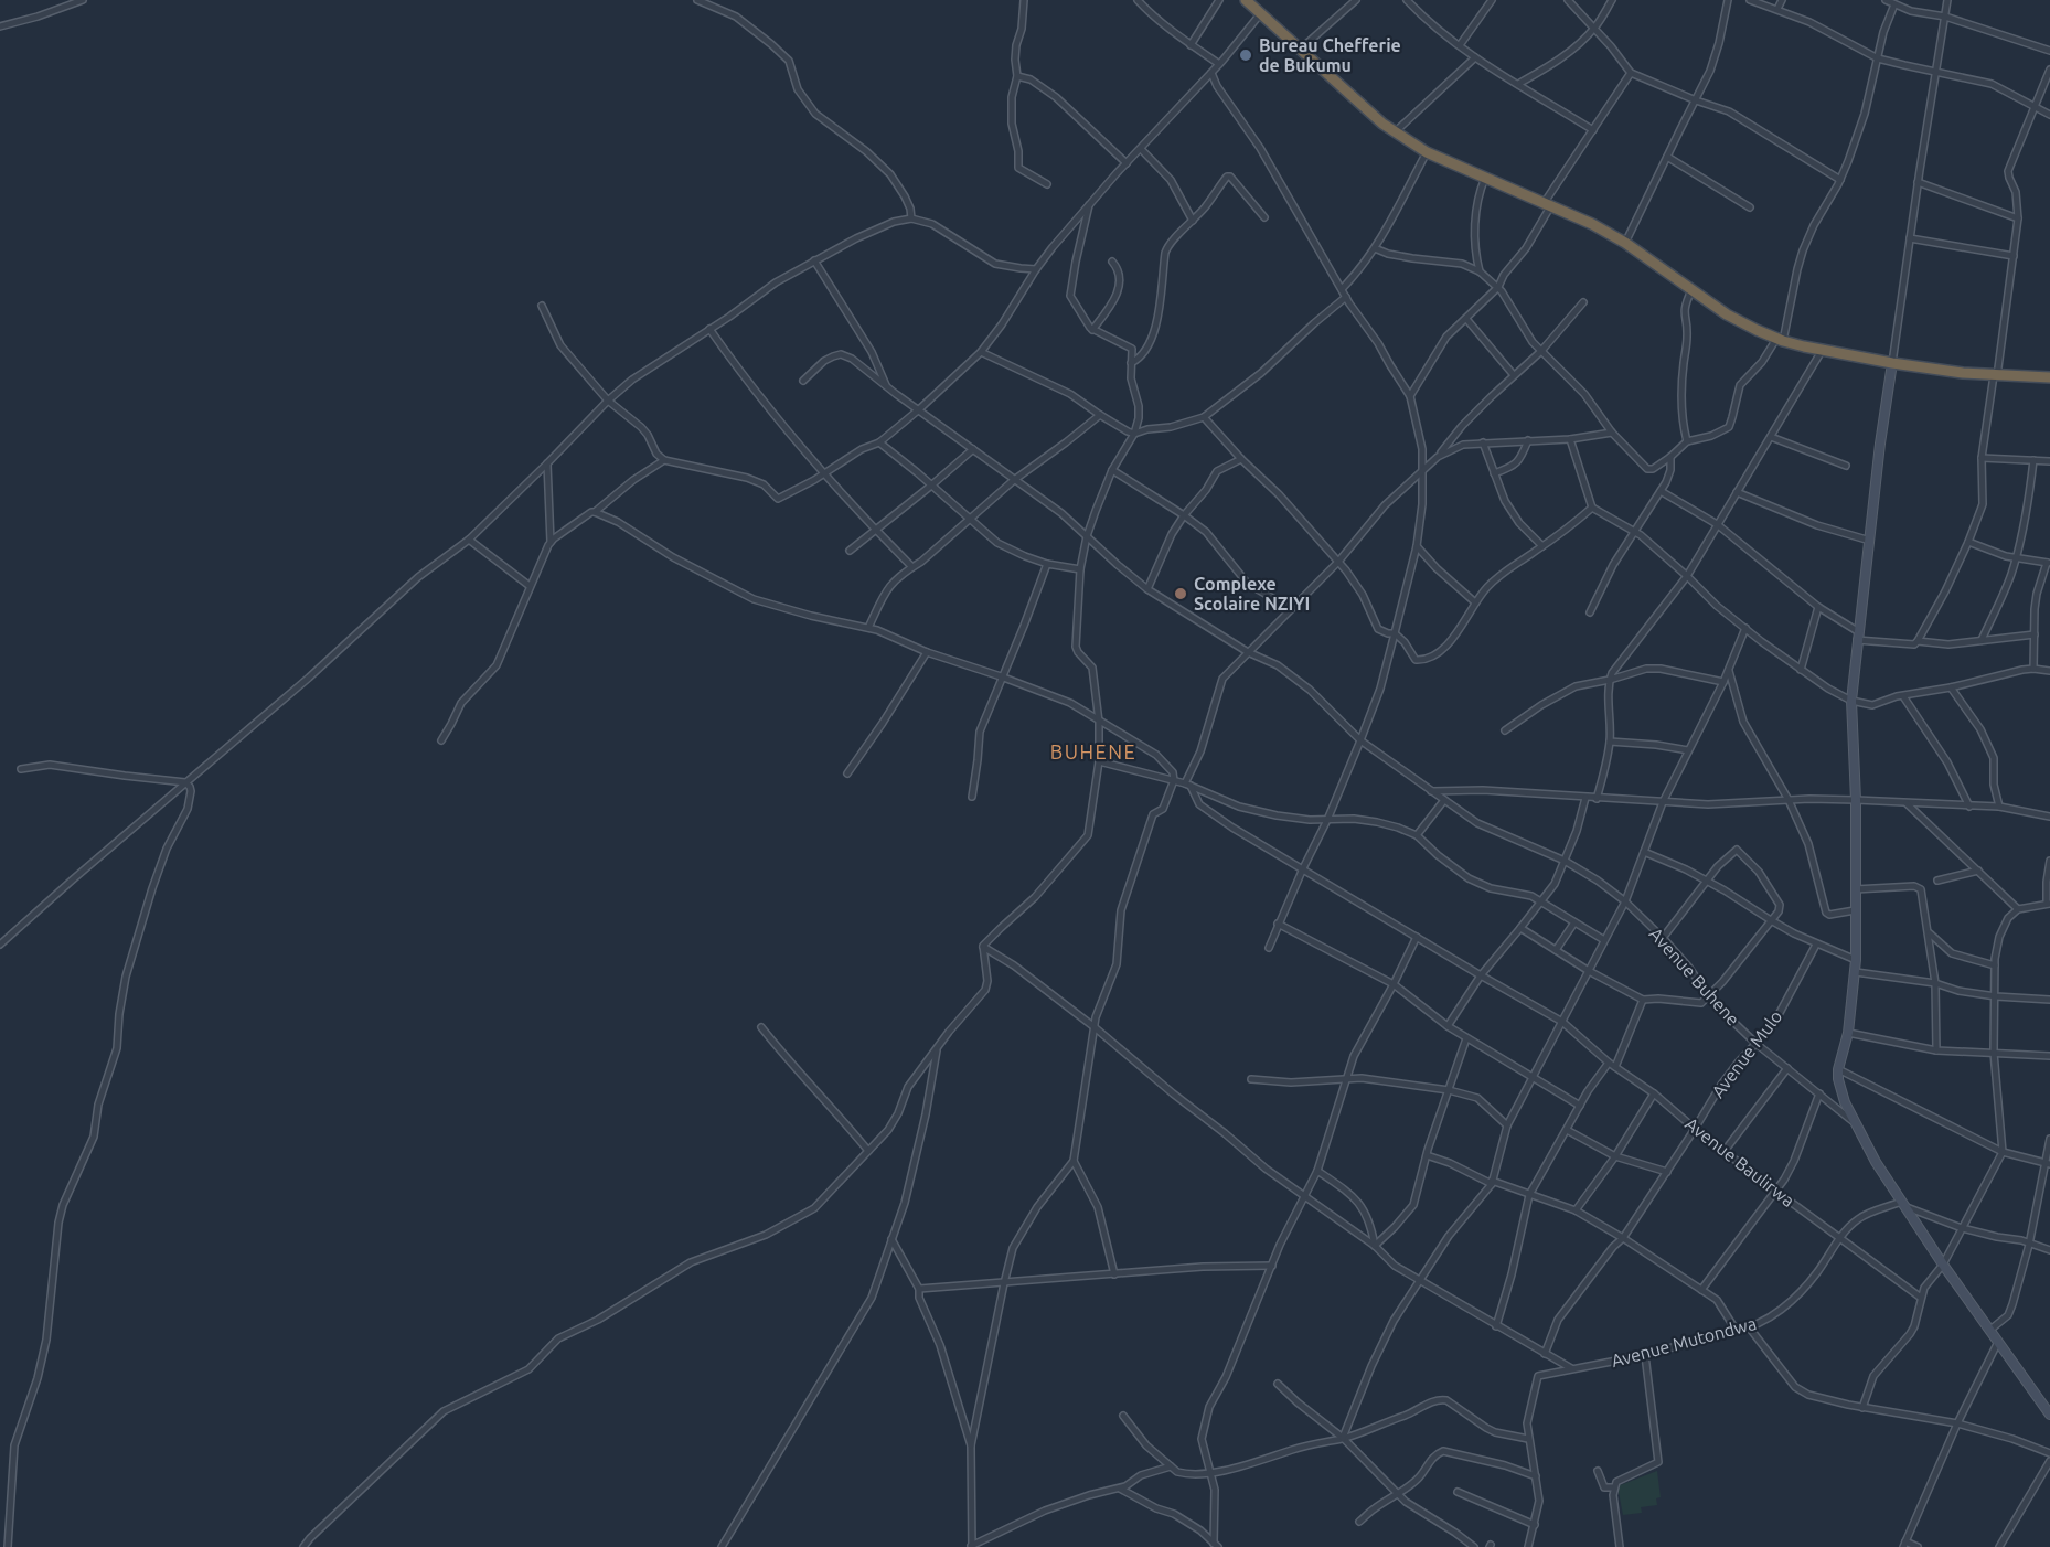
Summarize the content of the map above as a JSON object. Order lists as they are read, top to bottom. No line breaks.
{"streets":{"street":["Avenue Buhene","Avenue Mulo","Avenue Baulirwa","Avenue Mutondwa"]},"crossings":[["Avenue Buhene","Avenue Mulo"],["Avenue Mulo","Avenue Baulirwa"],["Avenue Baulirwa","Avenue Mutondwa"]],"districts":["BUHENE"],"places":["Bureau Chefferie de Bukumu","Complexe Scolaire NZIYI"]}
